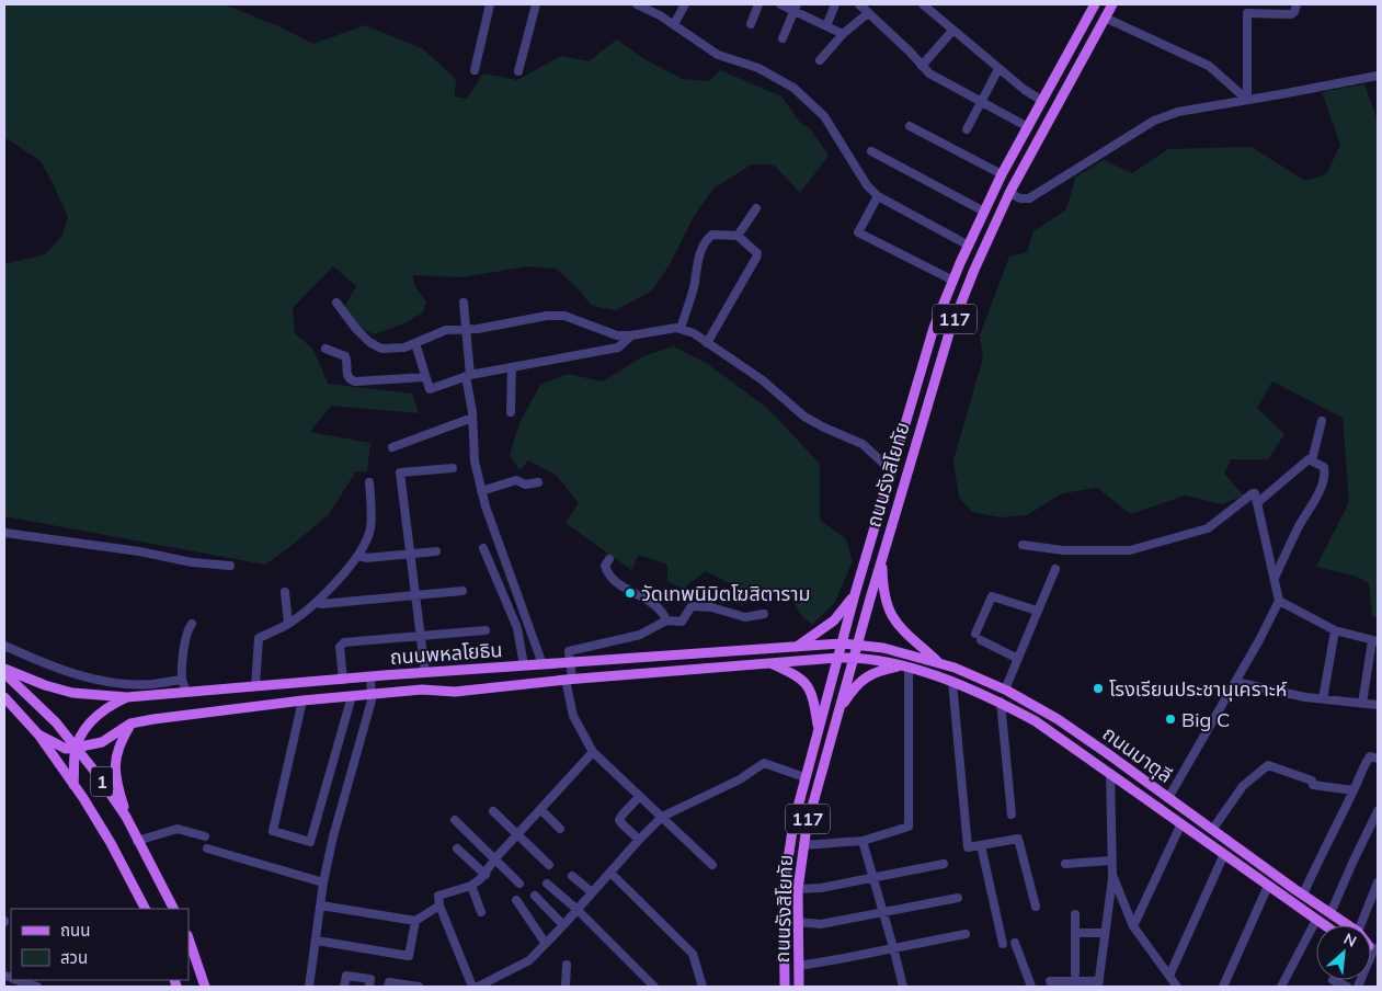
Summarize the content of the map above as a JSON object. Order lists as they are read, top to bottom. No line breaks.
{"streets":{"main road":["117","ถนนรังสิโยทัย","ถนนพหลโยธิน","ถนนมาตุลี","1"]},"crossings":[["ถนนรังสิโยทัย","ถนนพหลโยธิน"],["ถนนรังสิโยทัย","ถนนมาตุลี"],["ถนนพหลโยธิน","ถนนมาตุลี"],["ถนนพหลโยธิน","1"]],"places":["วัดเทพนิมิตโฆสิตาราม","โรงเรียนประชานุเคราะห์","Big C"],"legend":["ถนน","สวน"],"north":"top right"}
